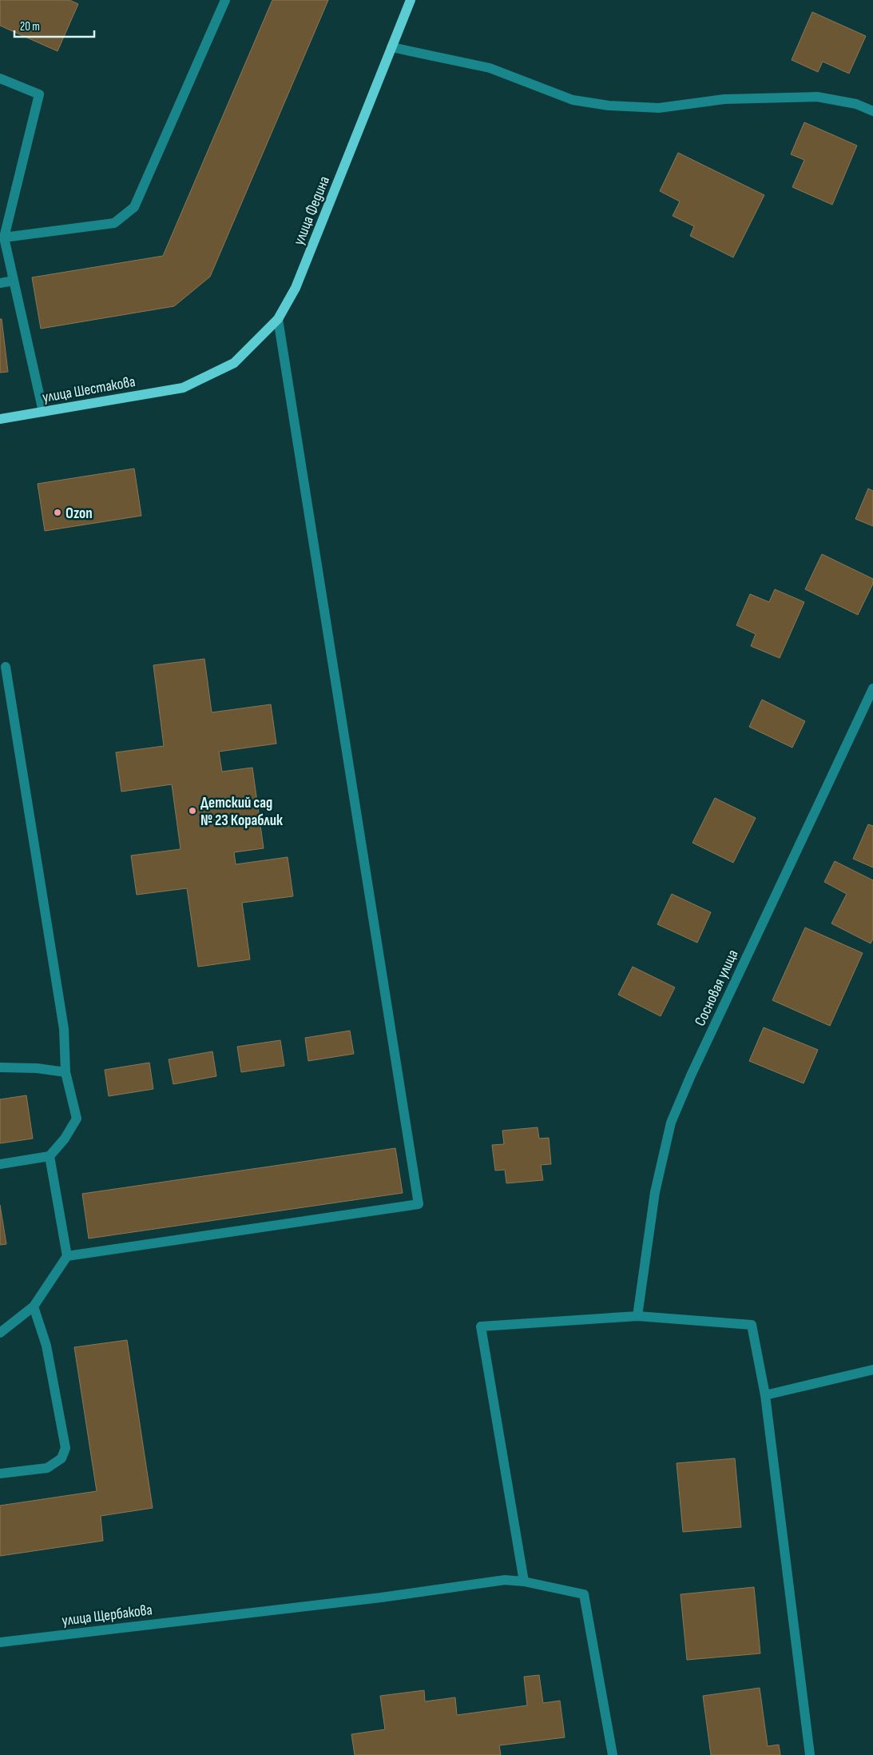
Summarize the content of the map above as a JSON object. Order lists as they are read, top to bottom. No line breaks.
{"streets":{"main road":["улица Федина","улица Шестакова"],"street":["Сосновая улица","улица Щербакова"]},"crossings":[["улица Федина","улица Шестакова"]],"places":["Ozon","Детский сад № 23 Кораблик"],"scale_bar":"20 m"}
